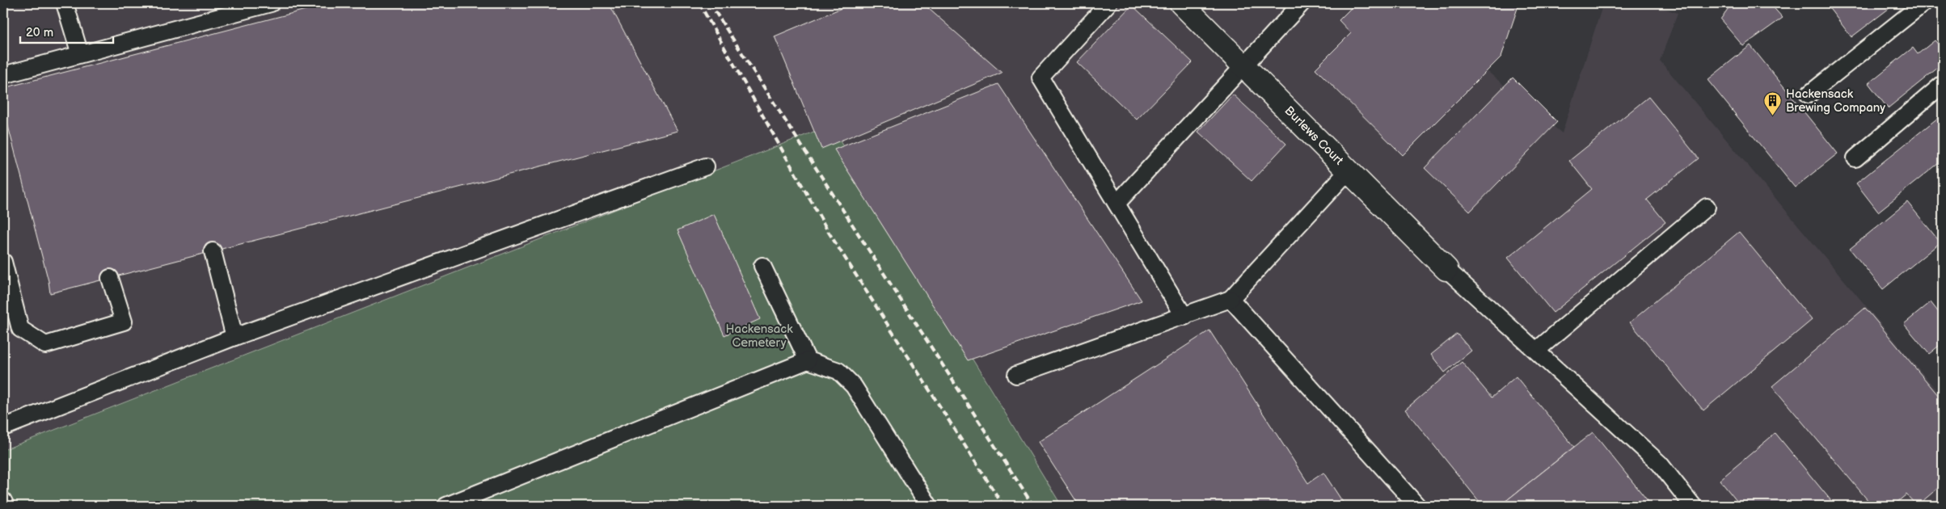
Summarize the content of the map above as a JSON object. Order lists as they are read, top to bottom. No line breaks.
{"streets":{"street":["Burlews Court"]},"parks":["Hackensack Cemetery"],"places":{"building":["Hackensack Brewing Company"]},"scale_bar":"20 m"}
